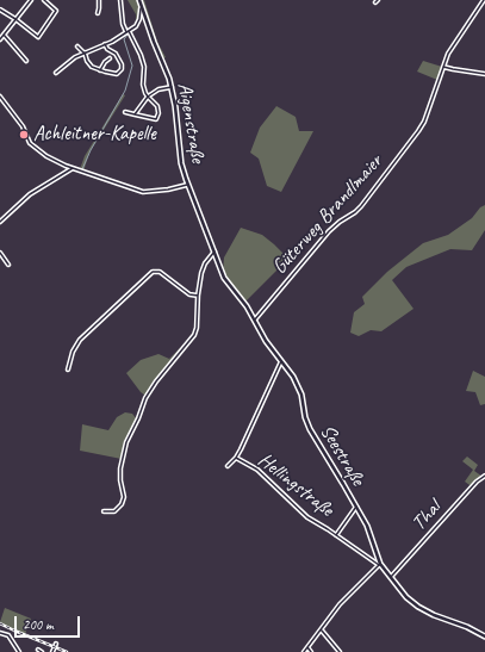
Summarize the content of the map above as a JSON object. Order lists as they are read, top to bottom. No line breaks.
{"streets":{"street":["Aigenstraße","Güterweg Brandlmaier","Seestraße","Hellingstraße","Thal"]},"crossings":[["Aigenstraße","Seestraße"],["Güterweg Brandlmaier","Seestraße"],["Seestraße","Hellingstraße"],["Seestraße","Thal"]],"places":["Achleitner-Kapelle"],"scale_bar":"200 m"}
